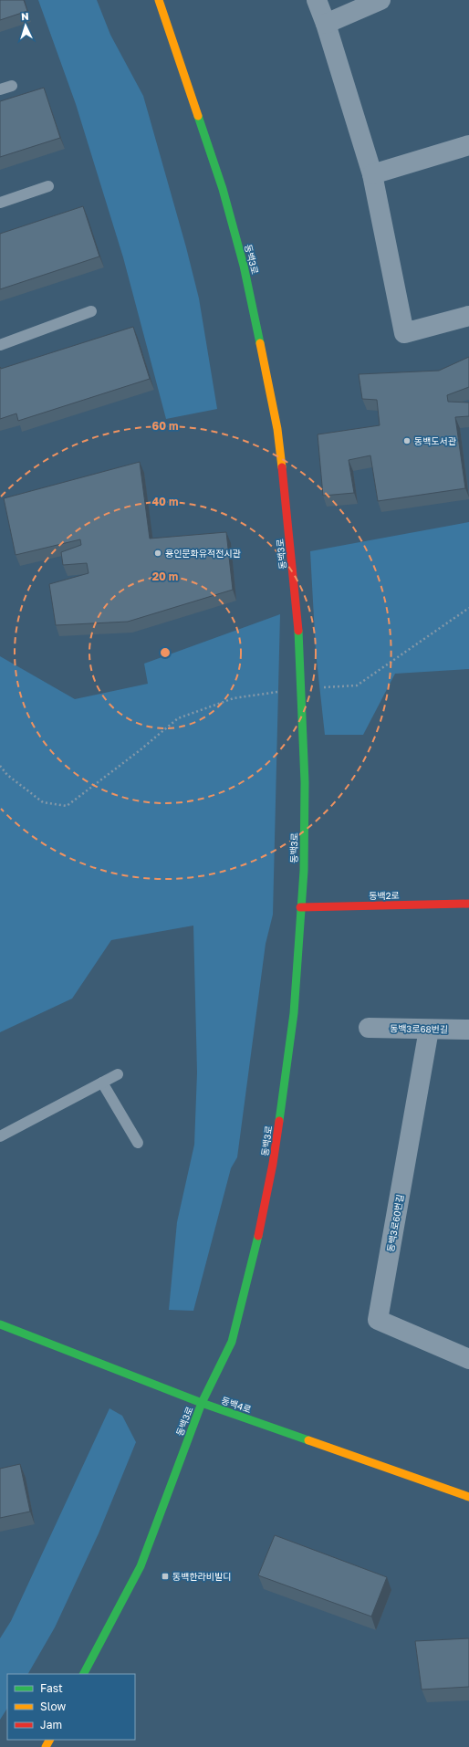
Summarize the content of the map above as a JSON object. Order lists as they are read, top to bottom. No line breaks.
{"streets":{"street":["동백3로","동백2로","동백3로68번길","동백3로60번길","동백4로"]},"crossings":[["동백3로","동백2로"],["동백3로","동백4로"],["동백3로68번길","동백3로60번길"]],"places":{"other":["동백도서관","용인문화유적전시관"],"transit":["동백한라비발디"]},"legend":["Fast","Slow","Jam"],"north":"top","rings":["60 m","40 m","20 m"]}
